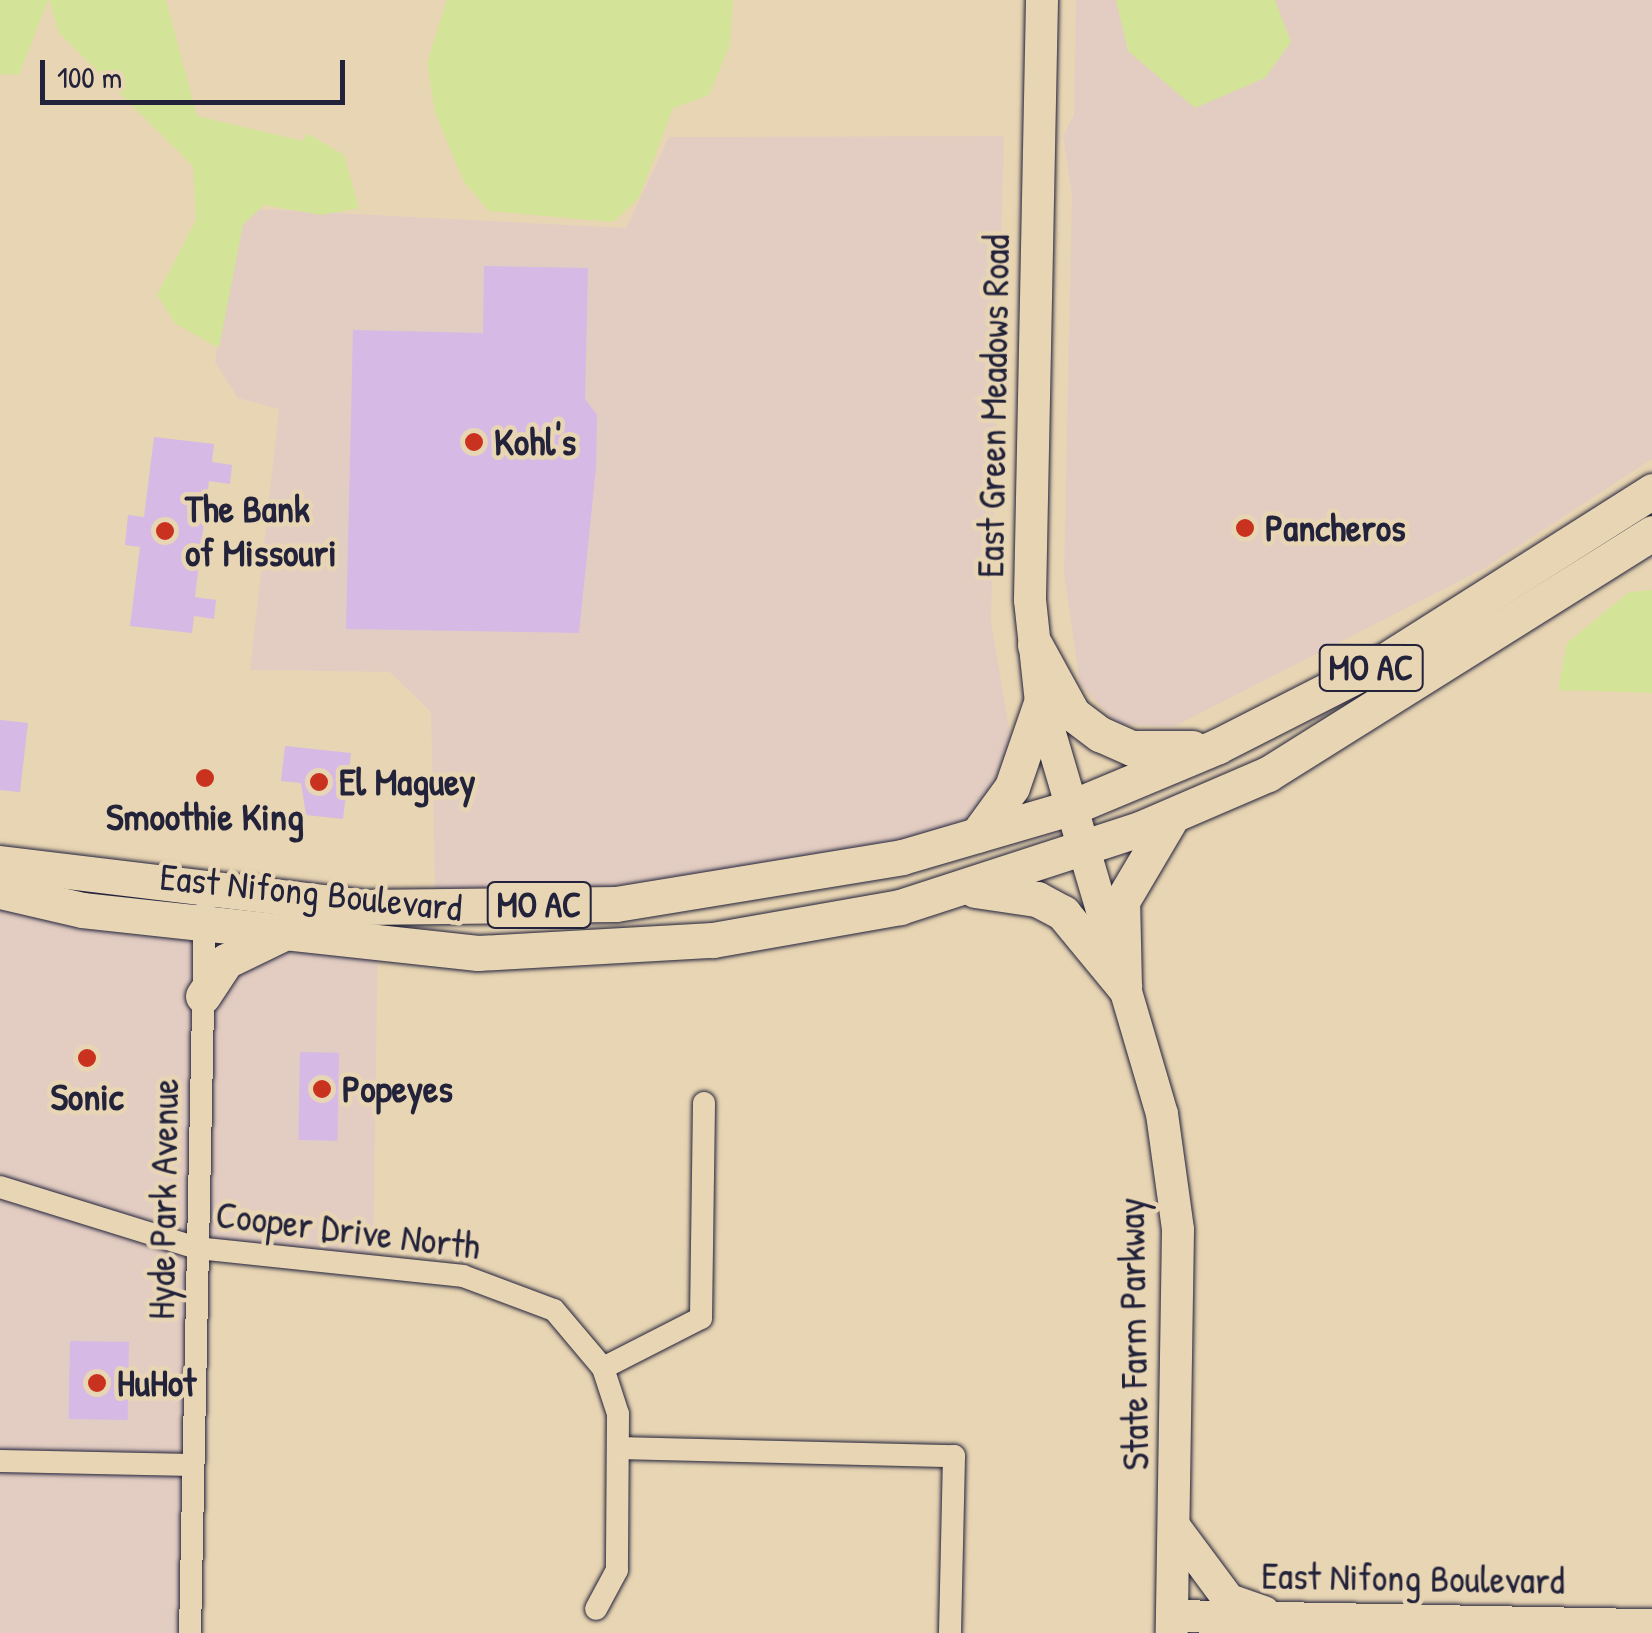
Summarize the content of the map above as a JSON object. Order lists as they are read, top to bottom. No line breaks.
{"streets":{"main road":["MO AC","East Nifong Boulevard"],"street":["East Green Meadows Road","Hyde Park Avenue","Cooper Drive North","State Farm Parkway"]},"crossings":[["East Green Meadows Road","MO AC"],["East Green Meadows Road","East Nifong Boulevard"],["East Green Meadows Road","State Farm Parkway"],["MO AC","East Nifong Boulevard"],["MO AC","State Farm Parkway"],["East Nifong Boulevard","Hyde Park Avenue"],["East Nifong Boulevard","State Farm Parkway"],["Hyde Park Avenue","Cooper Drive North"]],"places":["Kohl's","Pancheros","The Bank of Missouri","Smoothie King","El Maguey","Sonic","Popeyes","HuHot"],"scale_bar":"100 m"}
